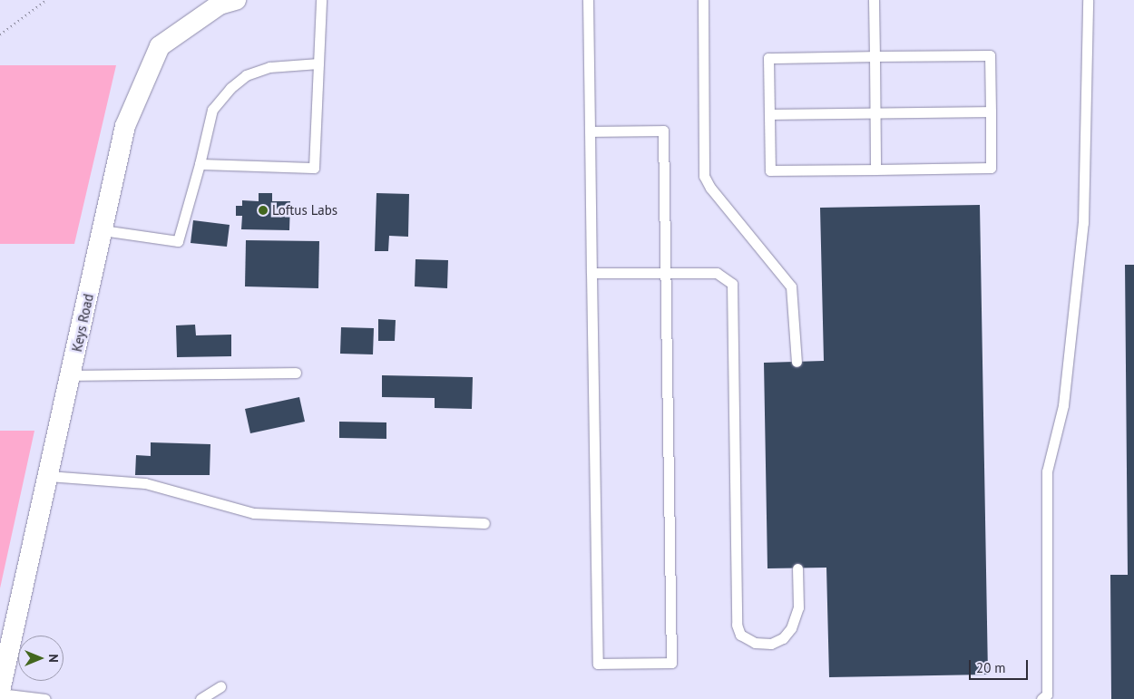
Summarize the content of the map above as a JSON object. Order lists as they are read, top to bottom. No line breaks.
{"streets":{"street":["Keys Road"]},"places":["Loftus Labs"],"scale_bar":"20 m","north":"right"}
